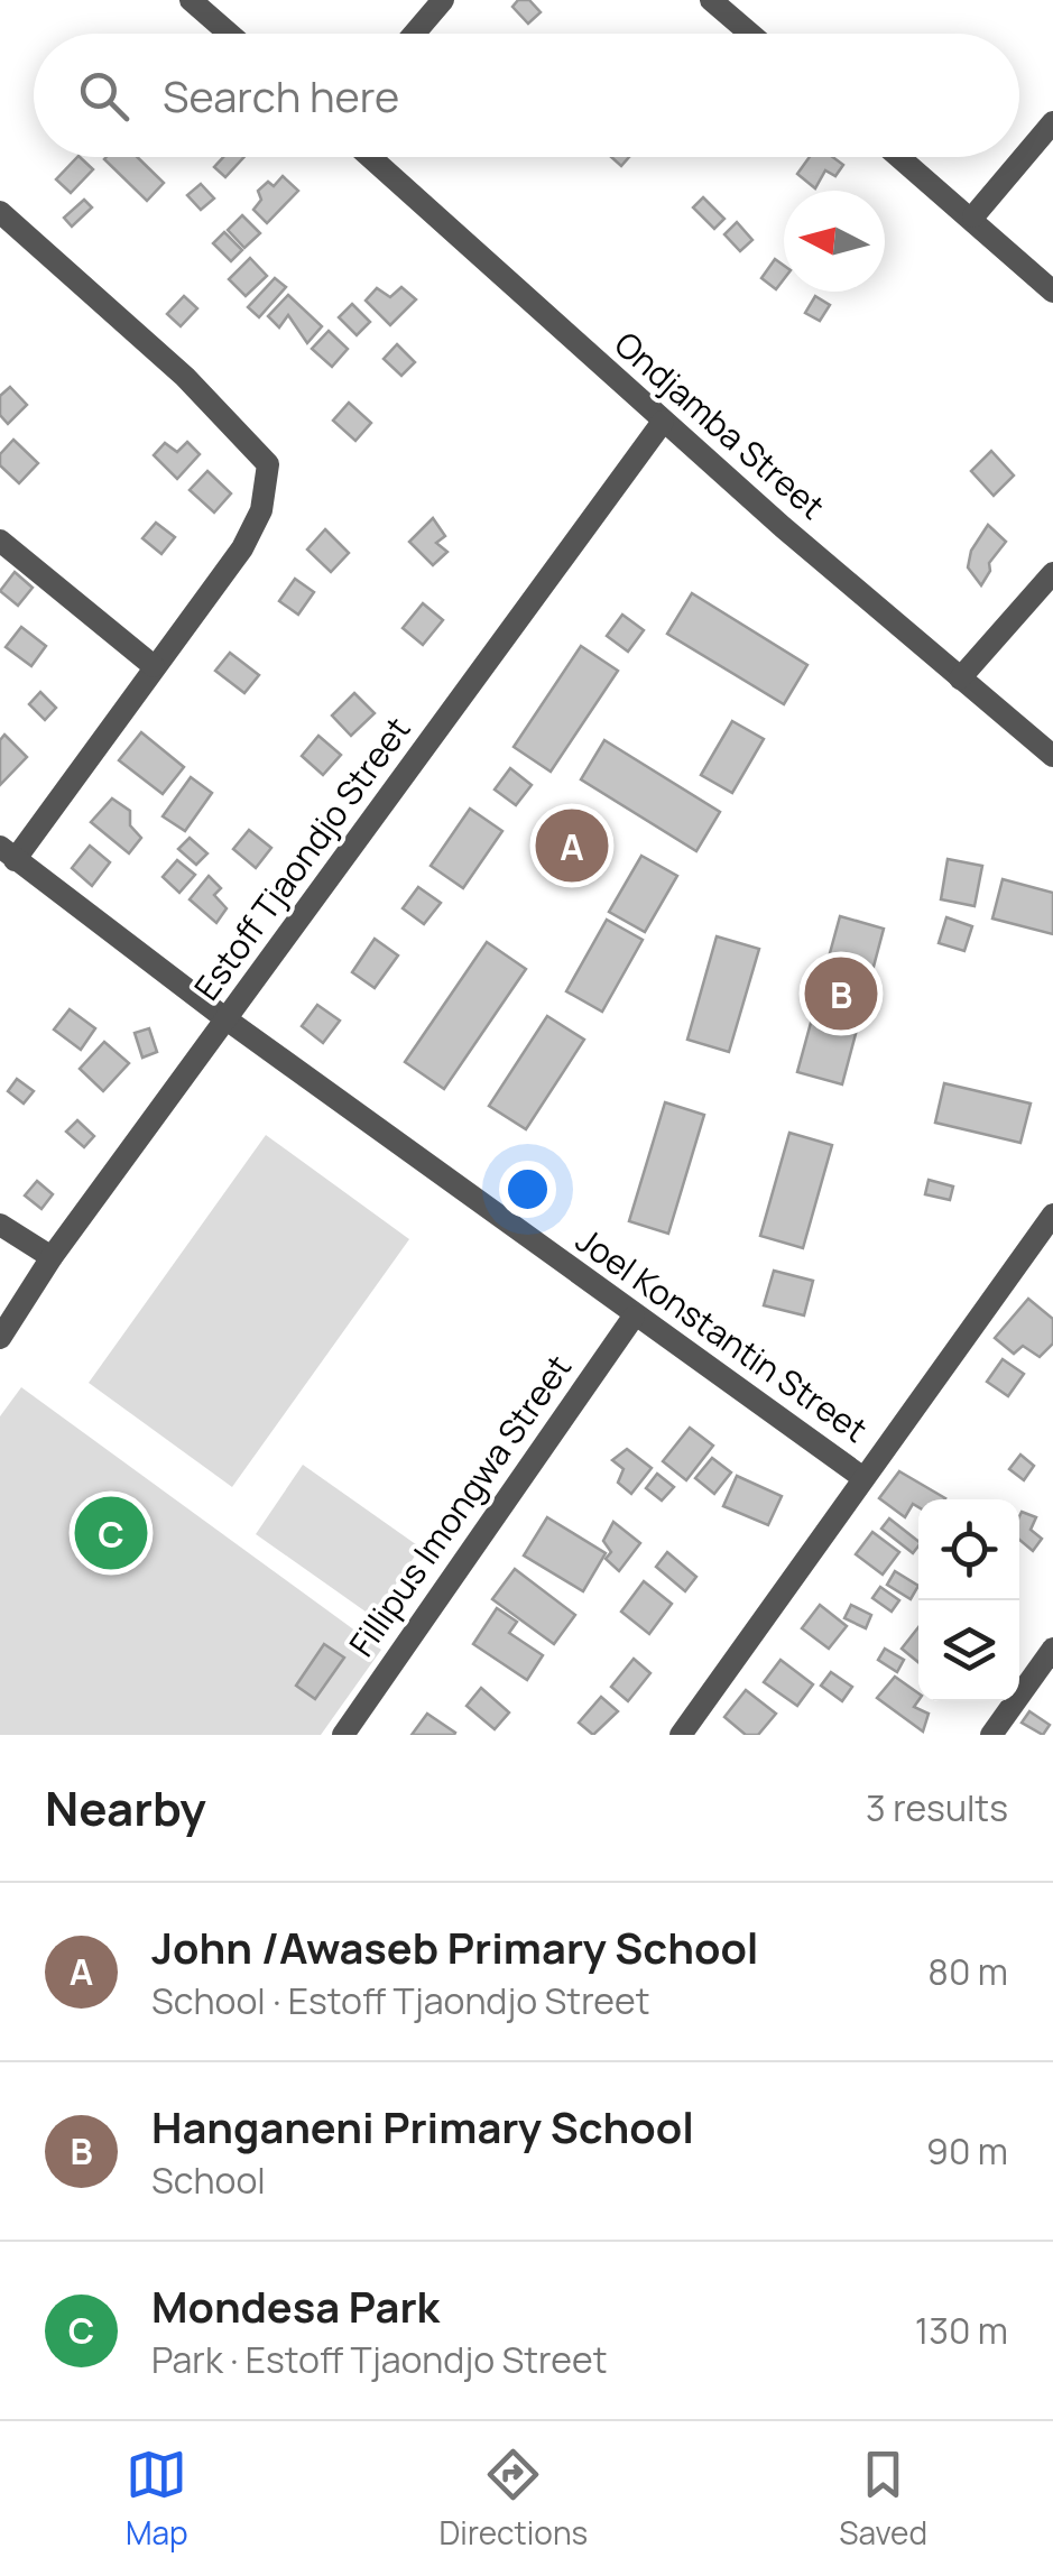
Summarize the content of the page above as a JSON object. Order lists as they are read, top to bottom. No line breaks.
{"streets":{"street":["Ondjamba Street","Estoff Tjaondjo Street","Joel Konstantin Street","Fillipus Imongwa Street"]},"crossings":[["Ondjamba Street","Estoff Tjaondjo Street"],["Estoff Tjaondjo Street","Joel Konstantin Street"],["Joel Konstantin Street","Fillipus Imongwa Street"]],"north":"left","page":{"search":"Search here","pins":["A","B","C"],"heading":["Nearby","3 results"],"list":[{"mark":"A","name":"John /Awaseb Primary School","note":"School · Estoff Tjaondjo Street","value":"80 m"},{"mark":"B","name":"Hanganeni Primary School","note":"School","value":"90 m"},{"mark":"C","name":"Mondesa Park","note":"Park · Estoff Tjaondjo Street","value":"130 m"}],"nav":["Map","Directions","Saved"]}}
